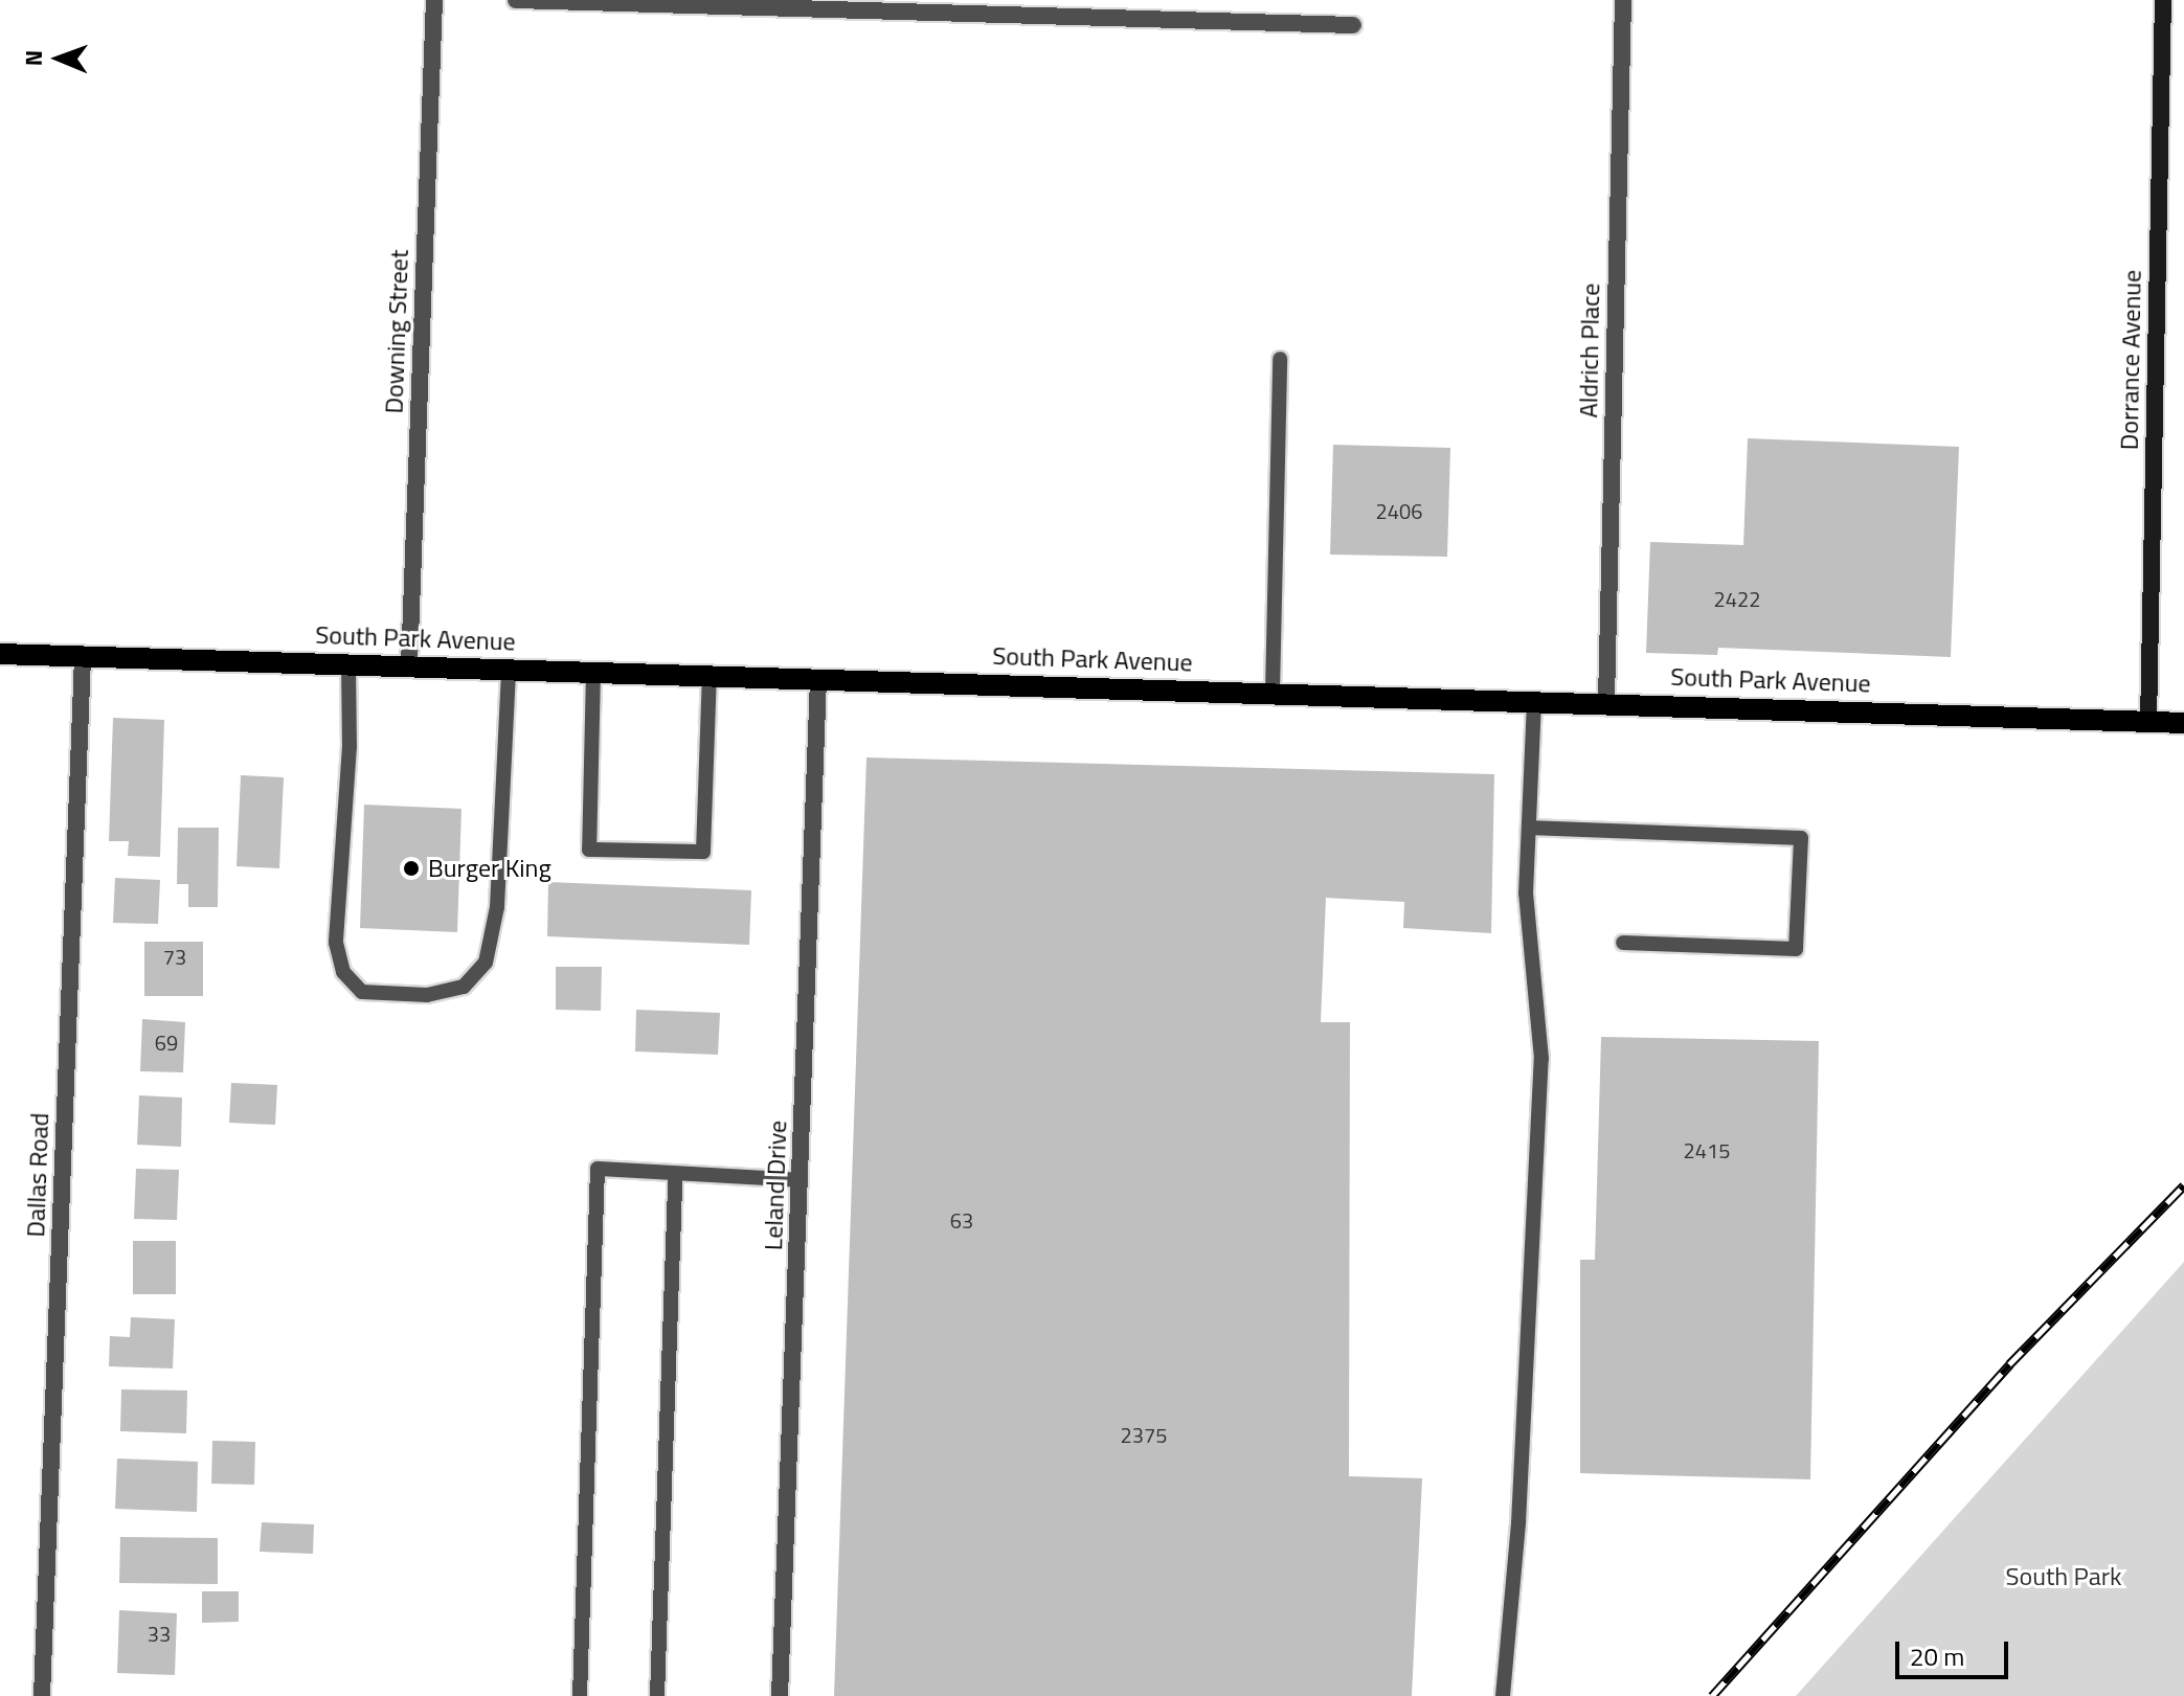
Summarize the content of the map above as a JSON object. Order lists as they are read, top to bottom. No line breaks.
{"streets":{"main road":["South Park Avenue"],"street":["Downing Street","Aldrich Place","Dorrance Avenue","Dallas Road","Leland Drive"]},"crossings":[["Downing Street","South Park Avenue"],["Aldrich Place","South Park Avenue"],["Dorrance Avenue","South Park Avenue"],["South Park Avenue","Dallas Road"],["South Park Avenue","Leland Drive"]],"parks":["South Park"],"places":["Burger King"],"house_numbers":["2406","2422","73","69","2415","63","2375","33"],"scale_bar":"20 m","north":"left"}
